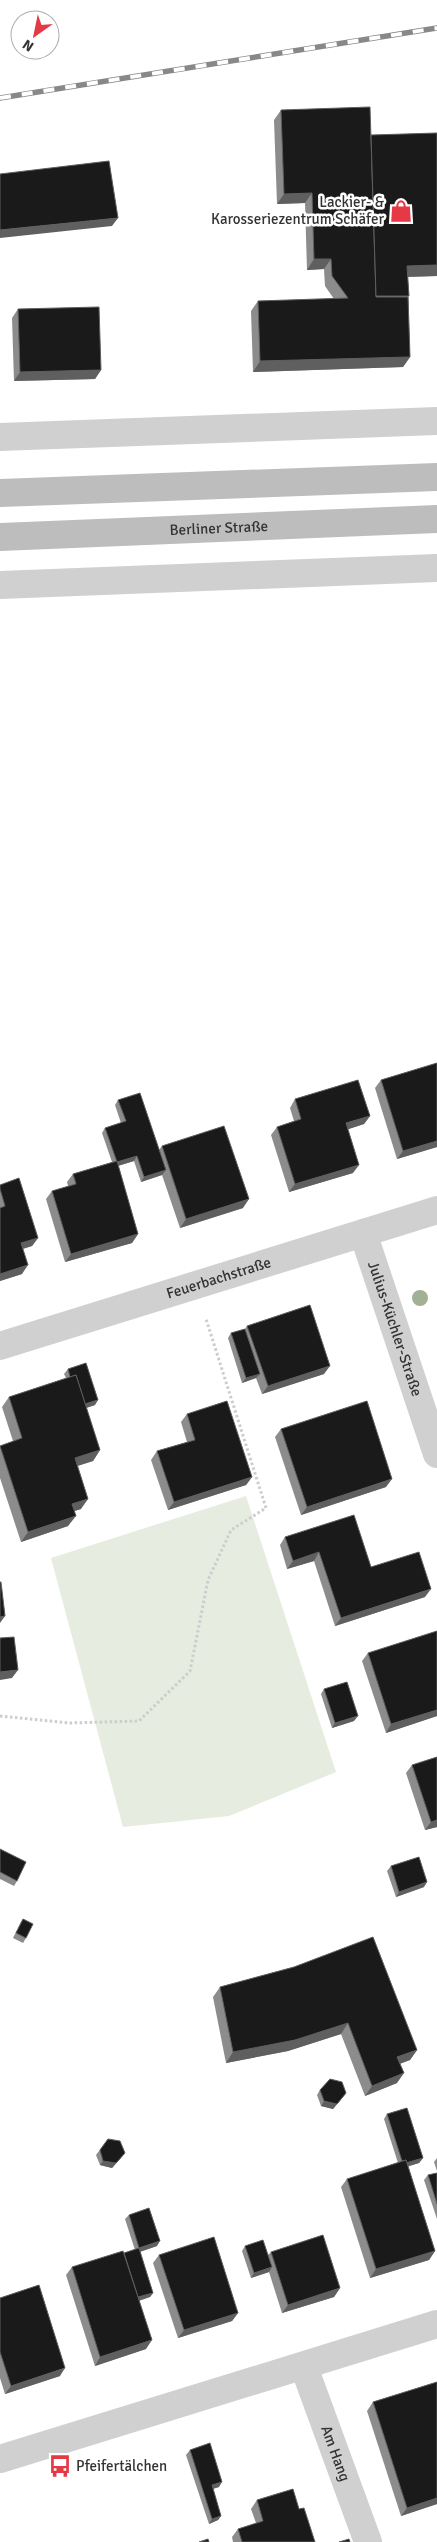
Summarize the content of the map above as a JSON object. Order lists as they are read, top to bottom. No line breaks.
{"streets":{"main road":["Berliner Straße"],"street":["Feuerbachstraße","Julius-Küchler-Straße","Am Hang"]},"crossings":[["Feuerbachstraße","Julius-Küchler-Straße"]],"places":{"shop":["Lackier- & Karosseriezentrum Schäfer"],"bus stop":["Pfeifertälchen"]},"north":"bottom left"}
